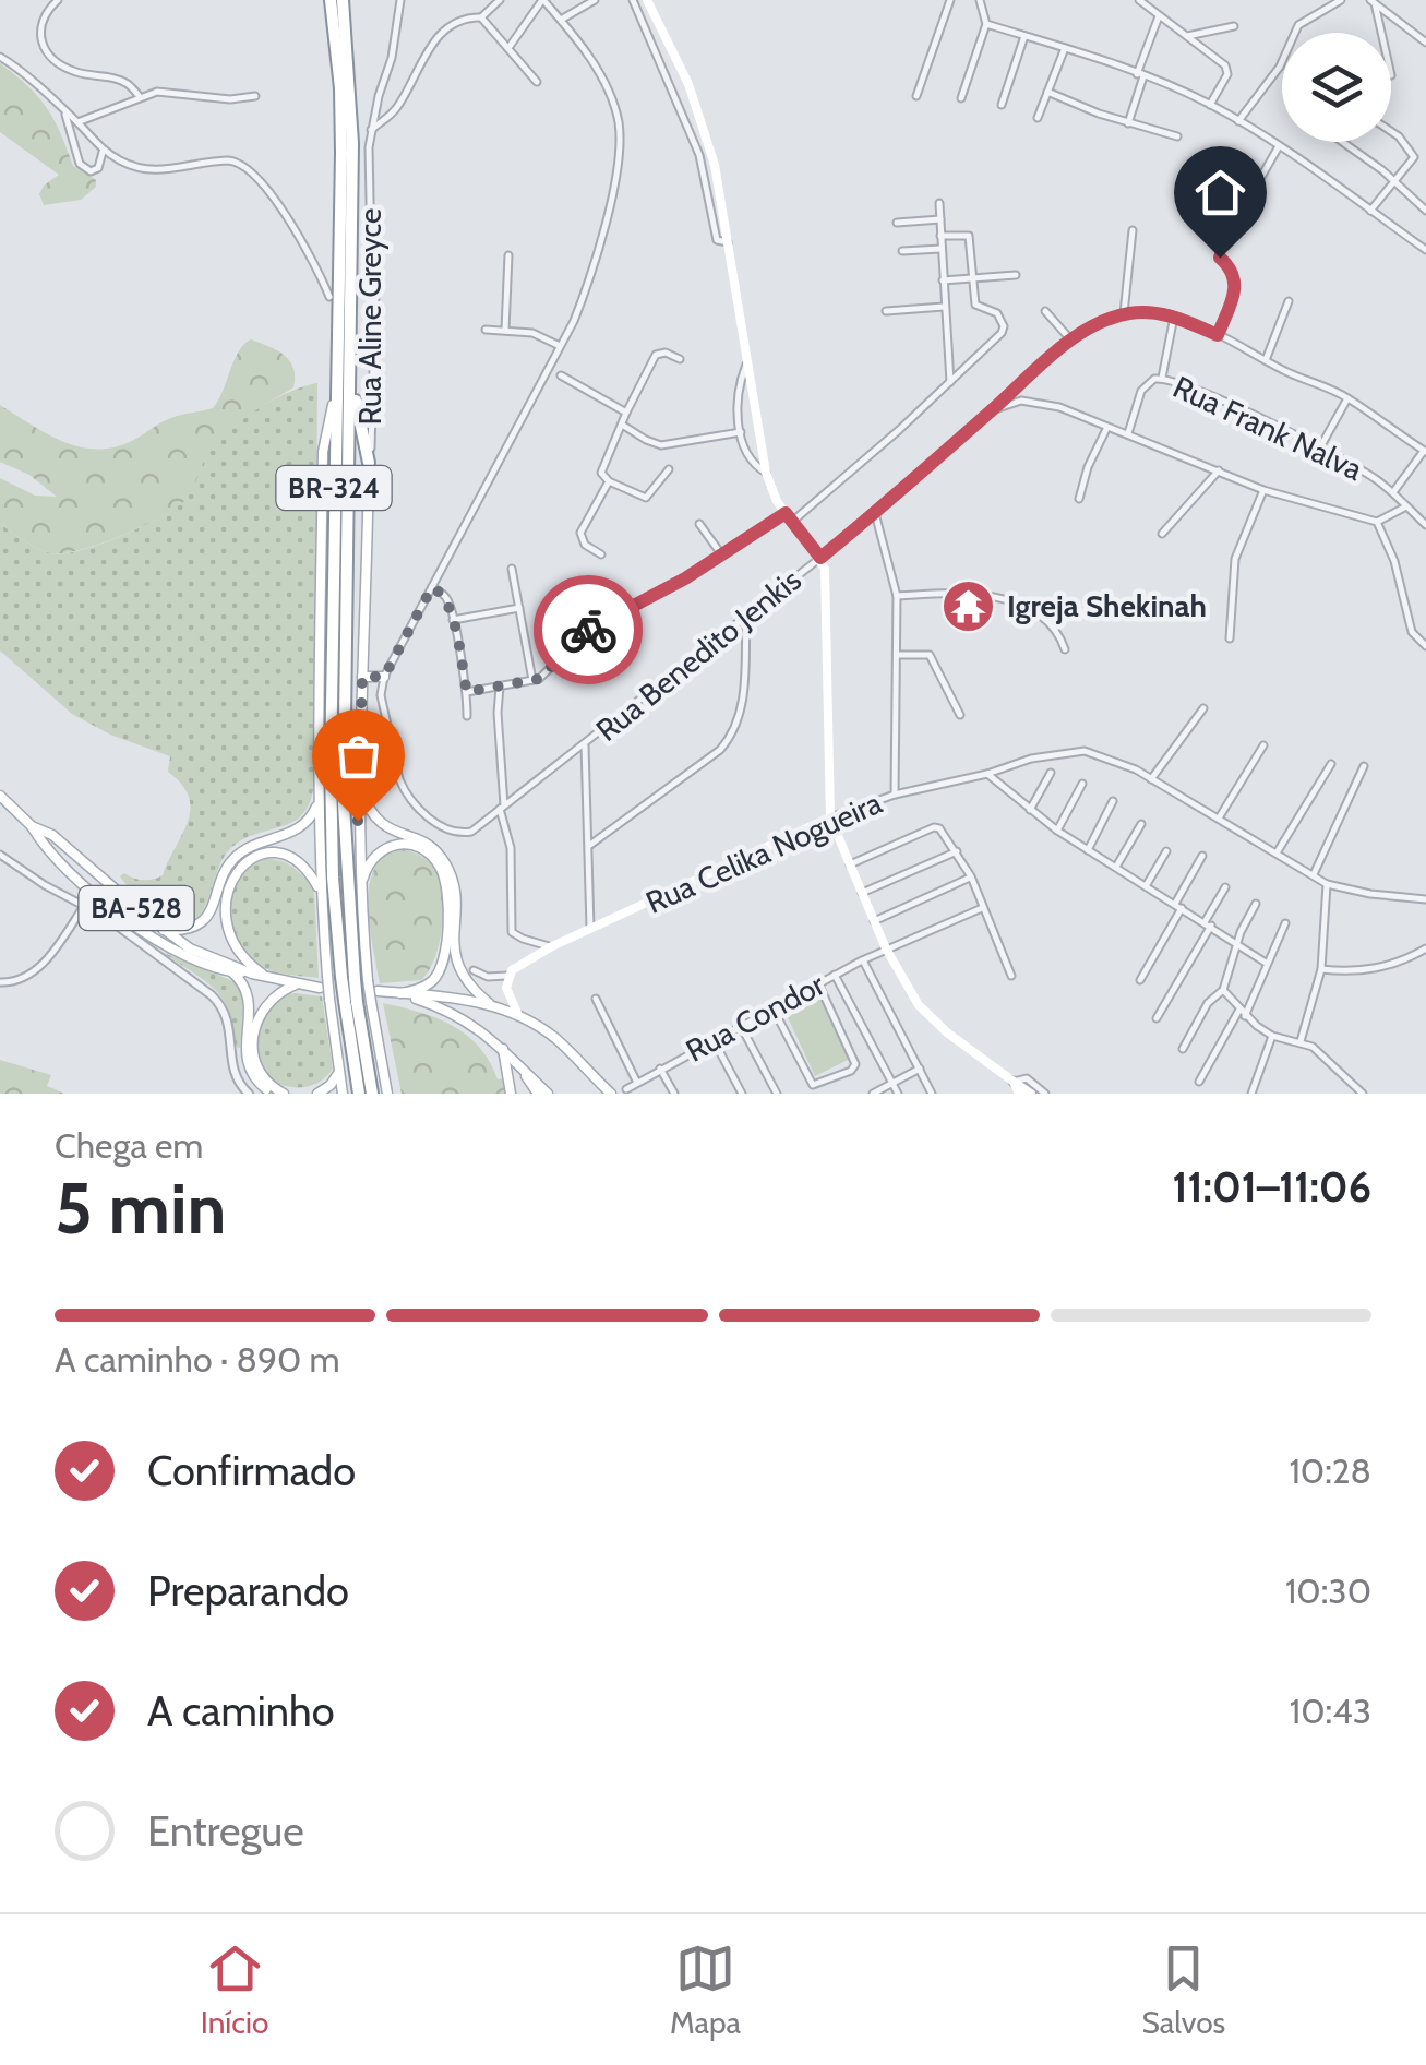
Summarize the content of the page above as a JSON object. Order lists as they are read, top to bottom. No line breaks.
{"streets":{"highway":["BR-324"],"main road":["Rua Aline Greyce","Rua Celika Nogueira","BA-528"],"street":["Rua Frank Nalva","Rua Benedito Jenkis","Rua Condor"]},"crossings":[["Rua Aline Greyce","BR-324"]],"places":{"temple":["Igreja Shekinah"]},"page":{"heading":["5 min","Chega em","11:01–11:06"],"bar":"A caminho · 890 m","list":[["Confirmado","10:28"],["Preparando","10:30"],["A caminho","10:43"],"Entregue"],"tabs":["Início","Mapa","Salvos"]}}
